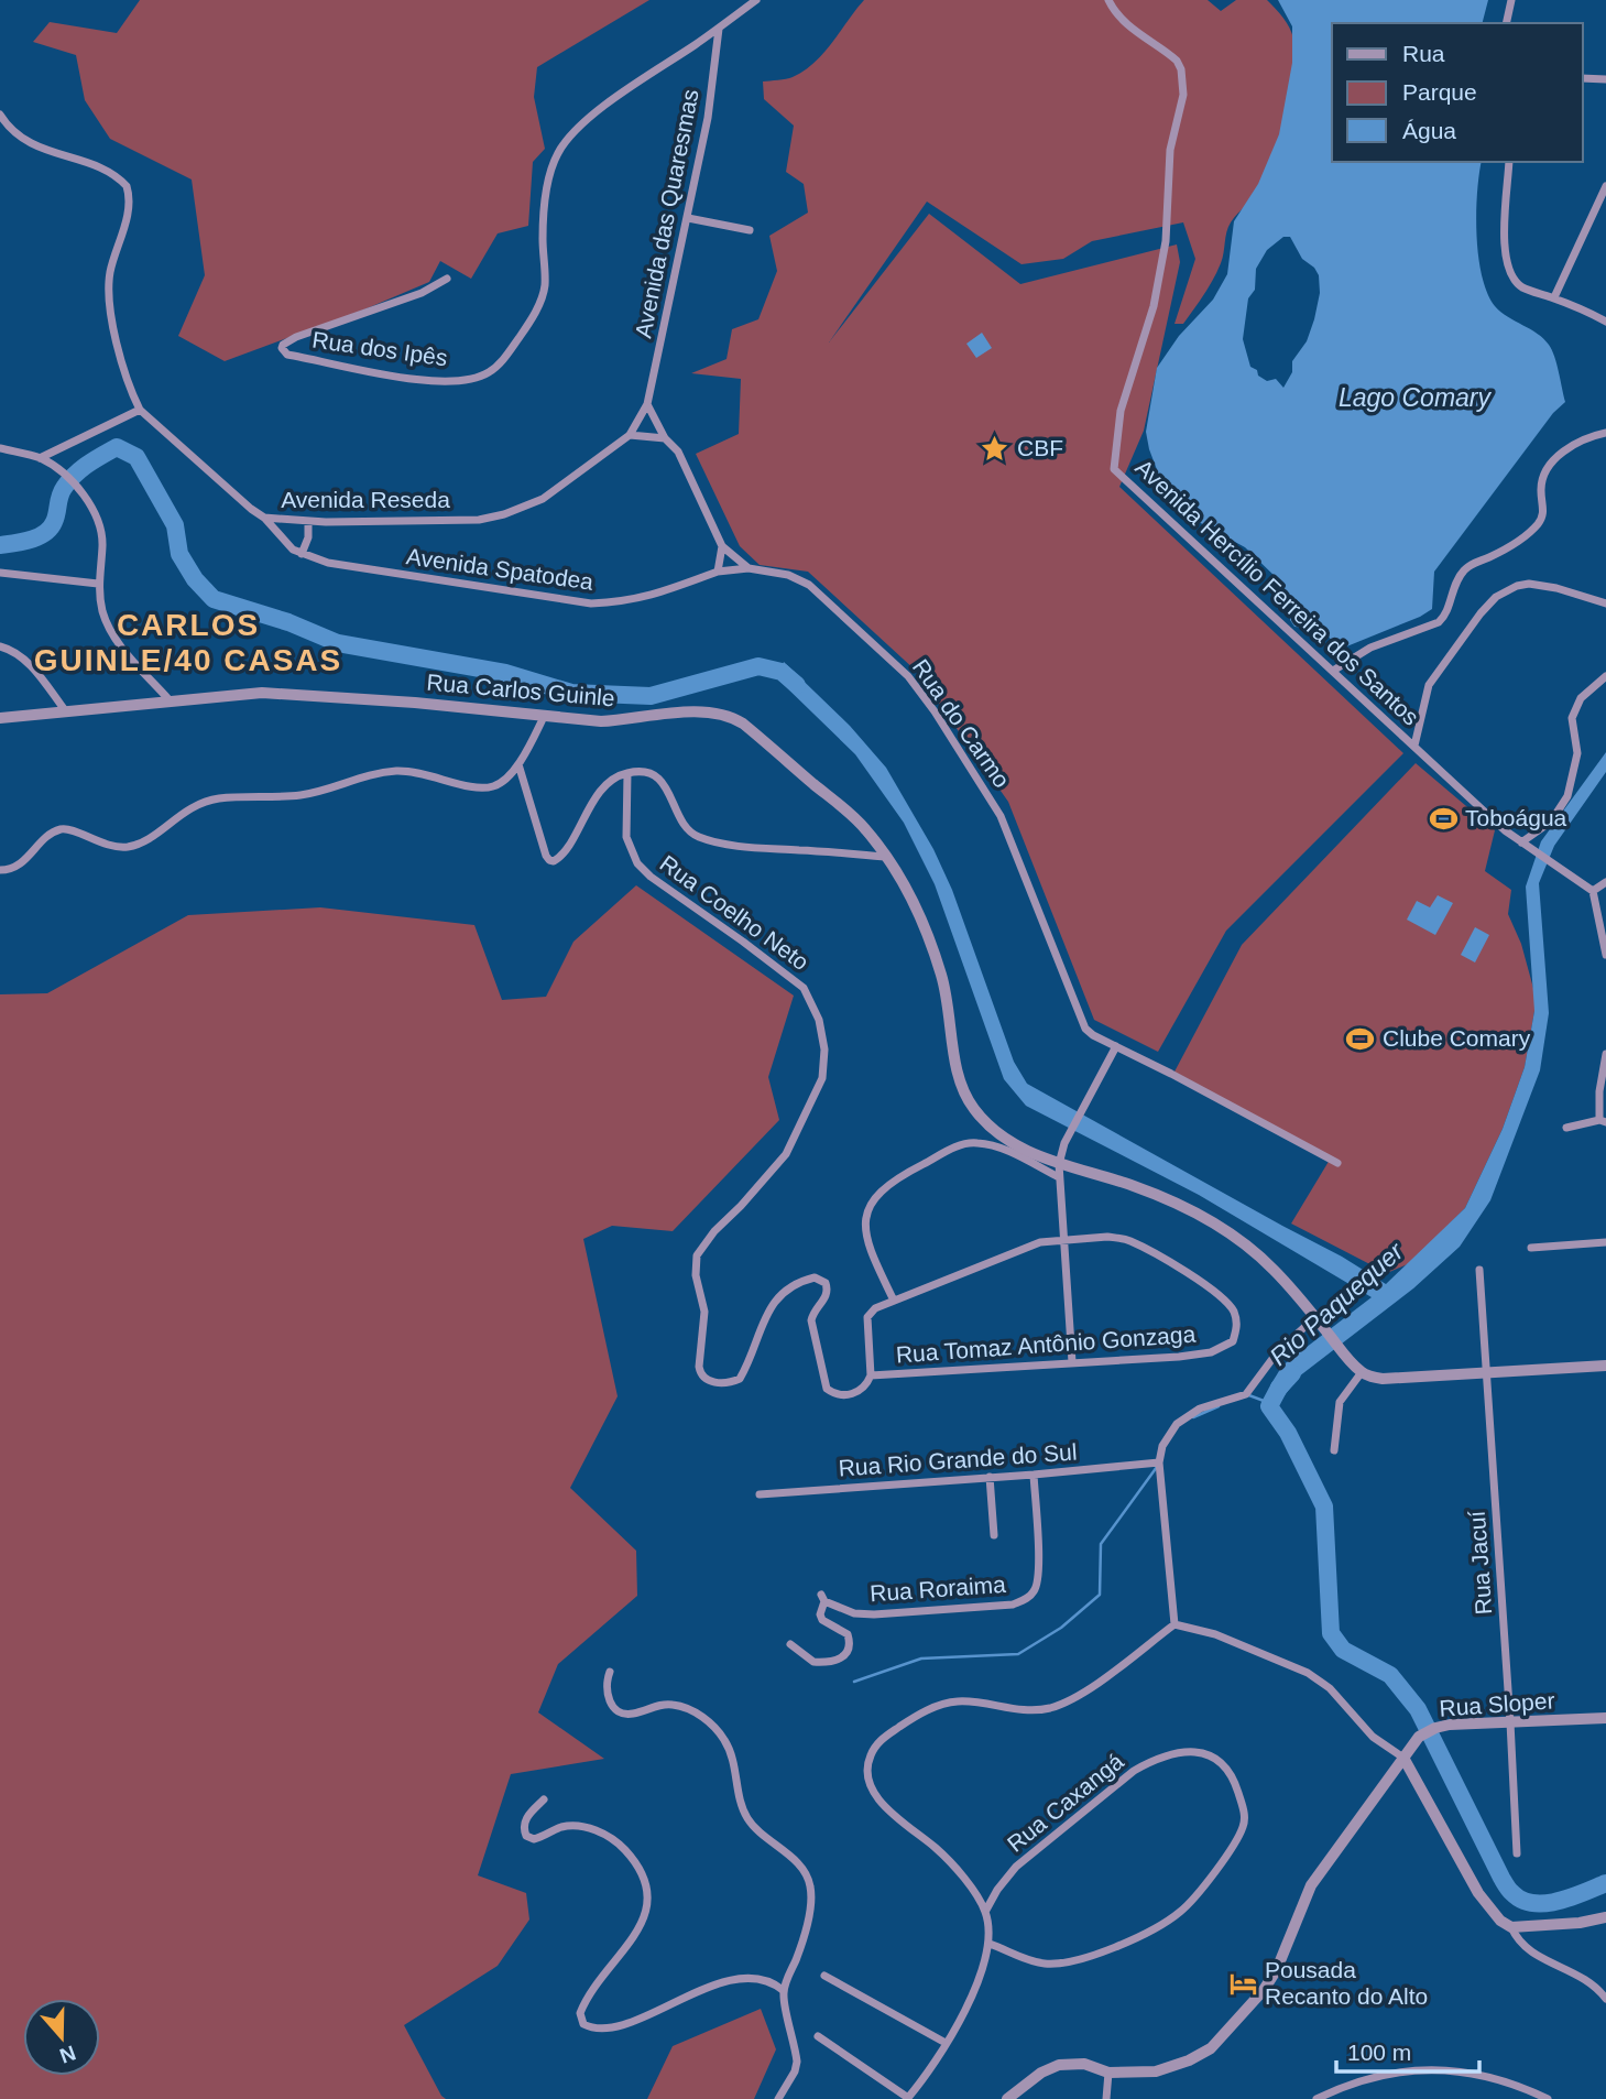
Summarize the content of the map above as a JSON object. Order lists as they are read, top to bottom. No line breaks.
{"streets":{"street":["Avenida das Quaresmas","Rua dos Ipês","Avenida Reseda","Avenida Spatodea","Avenida Hercílio Ferreira dos Santos","Rua Carlos Guinle","Rua do Carmo","Rua Coelho Neto","Rua Tomaz Antônio Gonzaga","Rua Rio Grande do Sul","Rua Jacuí","Rua Roraima","Rua Sloper","Rua Caxangá"]},"crossings":[["Avenida das Quaresmas","Rua dos Ipês"],["Avenida das Quaresmas","Avenida Reseda"],["Avenida Reseda","Avenida Spatodea"],["Avenida Spatodea","Rua do Carmo"],["Rua Coelho Neto","Rua Tomaz Antônio Gonzaga"],["Rua Rio Grande do Sul","Rua Roraima"],["Rua Jacuí","Rua Sloper"]],"districts":["CARLOS GUINLE/40 CASAS"],"water":["Lago Comary","Rio Paquequer"],"places":{"place":["CBF"],"sports":["Toboágua","Clube Comary"],"hotel":["Pousada Recanto do Alto"]},"legend":["Rua","Parque","Água"],"scale_bar":"100 m","north":"bottom"}
